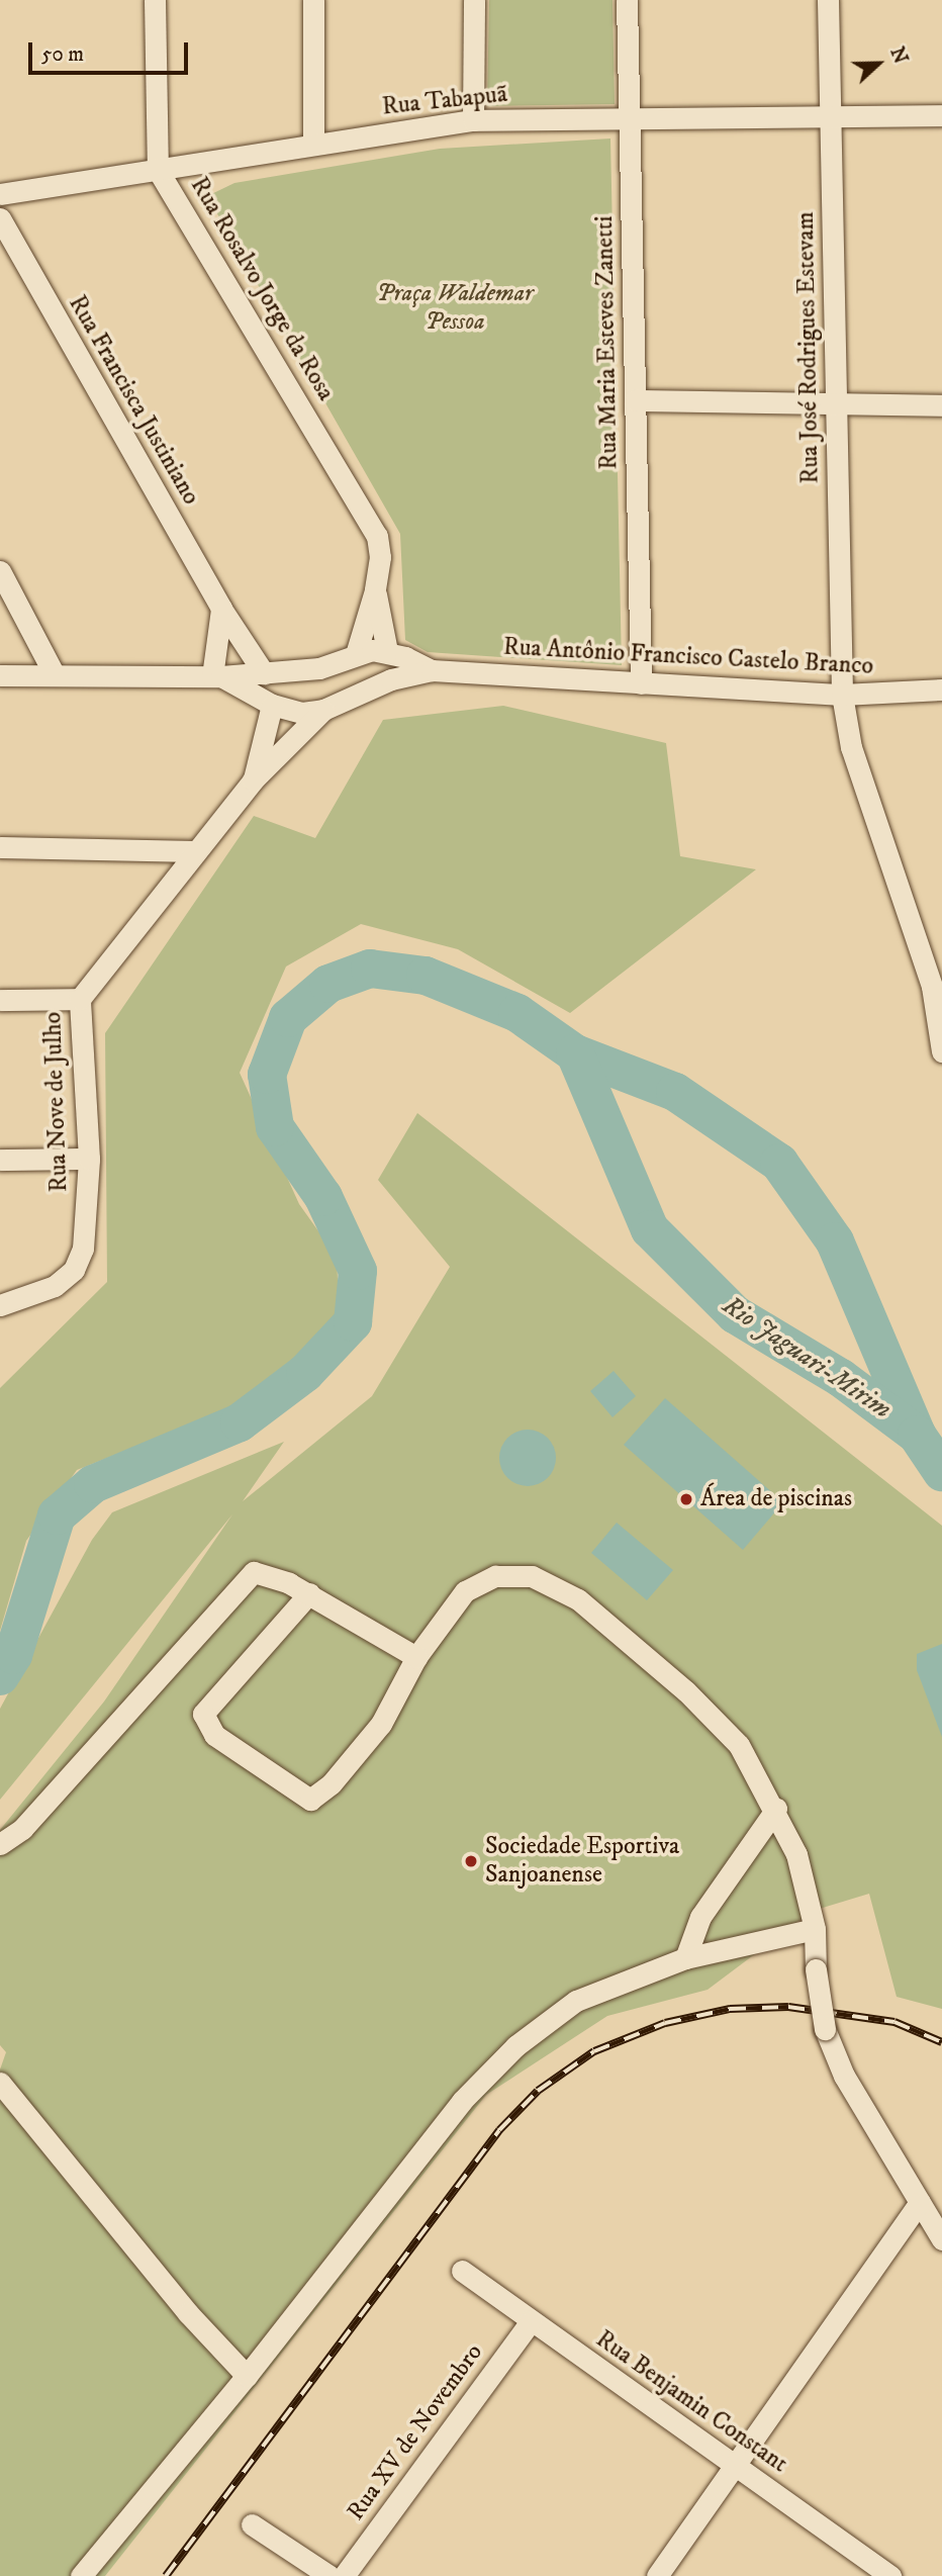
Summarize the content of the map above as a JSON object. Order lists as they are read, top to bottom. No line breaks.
{"streets":{"street":["Rua Tabapuã","Rua Rosalvo Jorge da Rosa","Rua Maria Esteves Zanetti","Rua José Rodrigues Estevam","Rua Francisca Justiniano","Rua Antônio Francisco Castelo Branco","Rua Nove de Julho","Rua Benjamin Constant","Rua XV de Novembro"]},"crossings":[["Rua Tabapuã","Rua Rosalvo Jorge da Rosa"],["Rua Tabapuã","Rua Maria Esteves Zanetti"],["Rua Tabapuã","Rua José Rodrigues Estevam"],["Rua Rosalvo Jorge da Rosa","Rua Antônio Francisco Castelo Branco"],["Rua Maria Esteves Zanetti","Rua Antônio Francisco Castelo Branco"],["Rua José Rodrigues Estevam","Rua Antônio Francisco Castelo Branco"],["Rua Francisca Justiniano","Rua Antônio Francisco Castelo Branco"],["Rua Antônio Francisco Castelo Branco","Rua Nove de Julho"],["Rua Benjamin Constant","Rua XV de Novembro"]],"water":["Rio Jaguari-Mirim"],"parks":["Praça Waldemar Pessoa"],"places":["Área de piscinas","Sociedade Esportiva Sanjoanense"],"scale_bar":"50 m","north":"right"}
